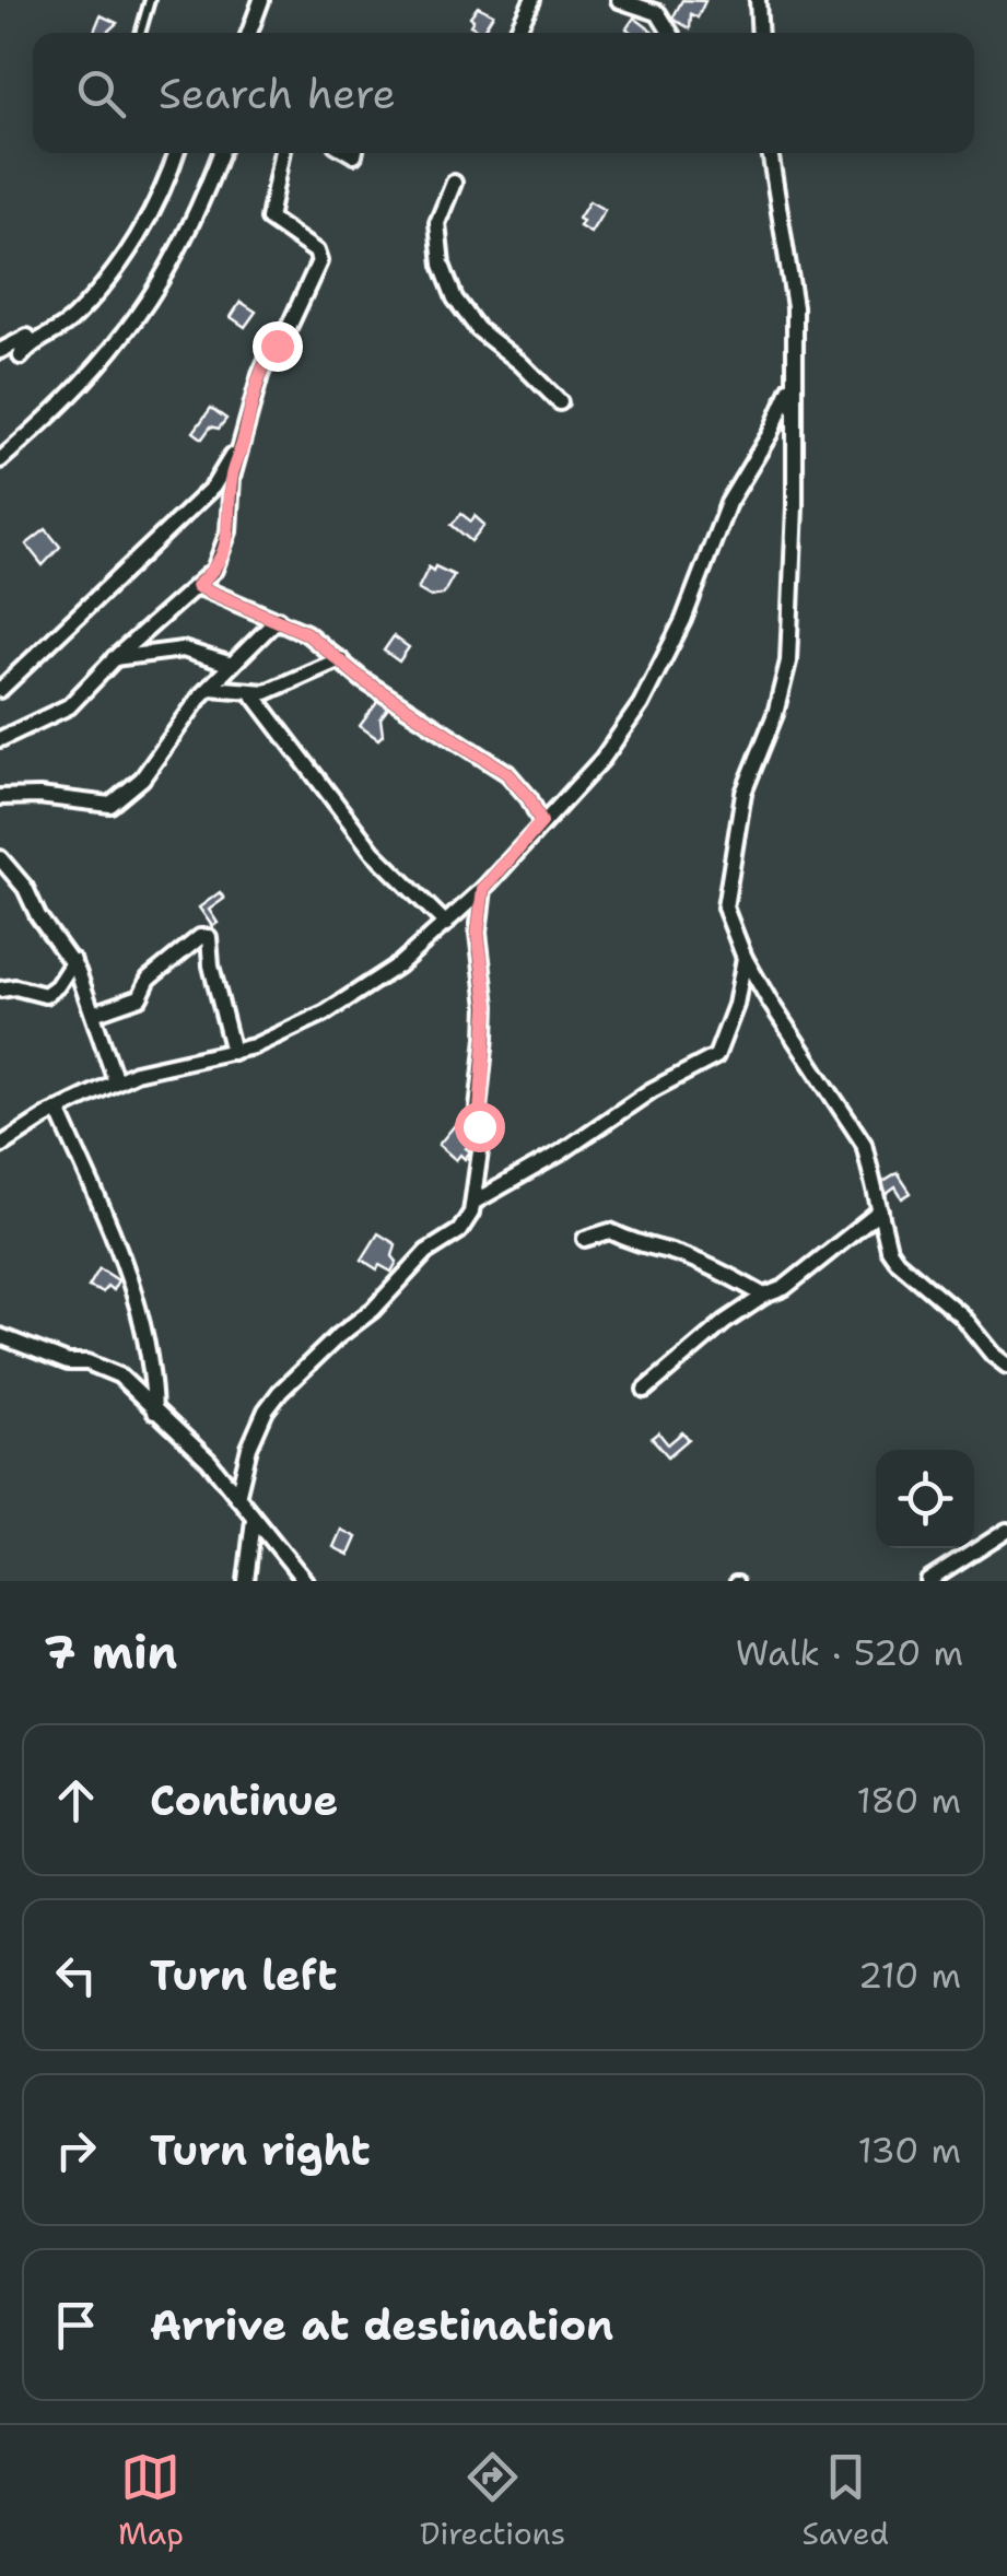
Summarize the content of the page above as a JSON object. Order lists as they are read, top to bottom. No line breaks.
{"page":{"search":"Search here","heading":["7 min","Walk · 520 m"],"list":[["Continue","180 m"],["Turn left","210 m"],["Turn right","130 m"],"Arrive at destination"],"nav":["Map","Directions","Saved"]}}
